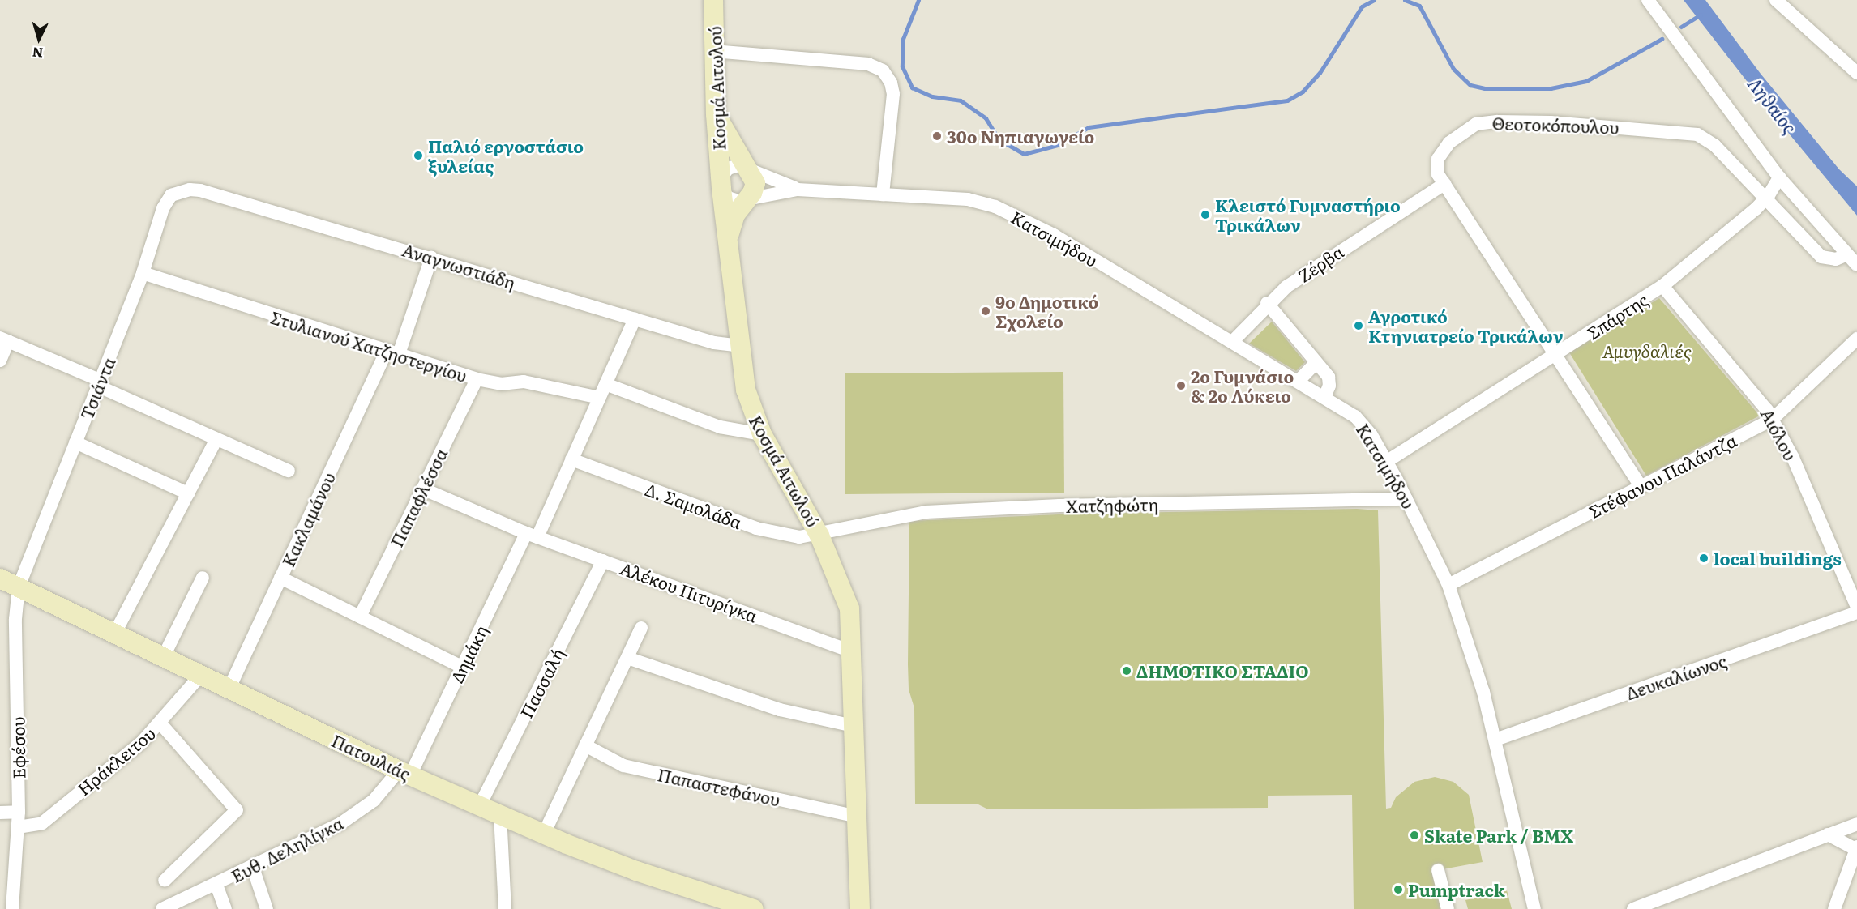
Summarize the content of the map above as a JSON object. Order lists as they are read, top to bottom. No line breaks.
{"streets":{"street":["Κοσμά Αιτωλού","Θεοτοκόπουλου","Κατσιμήδου","Ζέρβα","Αναγνωστιάδη","Σπάρτης","Στυλιανού Χατζηστεργίου","Τσιάντα","Αιόλου","Στέφανου Παλάντζα","Παπαφλέσσα","Χατζηφώτη","Δ. Σαμολάδα","Κακλαμάνου","Αλέκου Πιτυρίγκα","Δημάκη","Δευκαλίωνος","Πασσαλή","Εφέσου","Πατουλιάς","Ηράκλειτου","Παπαστεφάνου","Ευθ. Δεληλίγκα"]},"crossings":[["Κοσμά Αιτωλού","Αναγνωστιάδη"],["Κοσμά Αιτωλού","Χατζηφώτη"],["Κοσμά Αιτωλού","Δ. Σαμολάδα"],["Κοσμά Αιτωλού","Αλέκου Πιτυρίγκα"],["Κοσμά Αιτωλού","Παπαστεφάνου"],["Θεοτοκόπουλου","Ζέρβα"],["Θεοτοκόπουλου","Σπάρτης"],["Θεοτοκόπουλου","Στέφανου Παλάντζα"],["Κατσιμήδου","Ζέρβα"],["Κατσιμήδου","Σπάρτης"],["Κατσιμήδου","Στέφανου Παλάντζα"],["Κατσιμήδου","Χατζηφώτη"],["Κατσιμήδου","Δευκαλίωνος"],["Αναγνωστιάδη","Τσιάντα"],["Αναγνωστιάδη","Κακλαμάνου"],["Αναγνωστιάδη","Δημάκη"],["Σπάρτης","Αιόλου"],["Στυλιανού Χατζηστεργίου","Τσιάντα"],["Στυλιανού Χατζηστεργίου","Παπαφλέσσα"],["Στυλιανού Χατζηστεργίου","Κακλαμάνου"],["Στυλιανού Χατζηστεργίου","Δημάκη"],["Τσιάντα","Εφέσου"],["Τσιάντα","Πατουλιάς"],["Αιόλου","Στέφανου Παλάντζα"],["Παπαφλέσσα","Αλέκου Πιτυρίγκα"],["Χατζηφώτη","Δ. Σαμολάδα"],["Δ. Σαμολάδα","Δημάκη"],["Κακλαμάνου","Πατουλιάς"],["Αλέκου Πιτυρίγκα","Δημάκη"],["Αλέκου Πιτυρίγκα","Πασσαλή"],["Δημάκη","Πατουλιάς"],["Δημάκη","Ευθ. Δεληλίγκα"],["Πασσαλή","Πατουλιάς"],["Εφέσου","Πατουλιάς"],["Εφέσου","Ηράκλειτου"],["Πατουλιάς","Ηράκλειτου"],["Πατουλιάς","Ευθ. Δεληλίγκα"]],"water":["Ληθαίος"],"parks":["Αμυγδαλιές"],"places":["30ο Νηπιαγωγείο","Παλιό εργοστάσιο ξυλείας","Κλειστό Γυμναστήριο Τρικάλων","9ο Δημοτικό Σχολείο","Αγροτικό Κτηνιατρείο Τρικάλων","2ο Γυμνάσιο & 2ο Λύκειο","local buildings","ΔΗΜΟΤΙΚΟ ΣΤΑΔΙΟ","Skate Park / BMX","Pumptrack"],"north":"bottom"}
